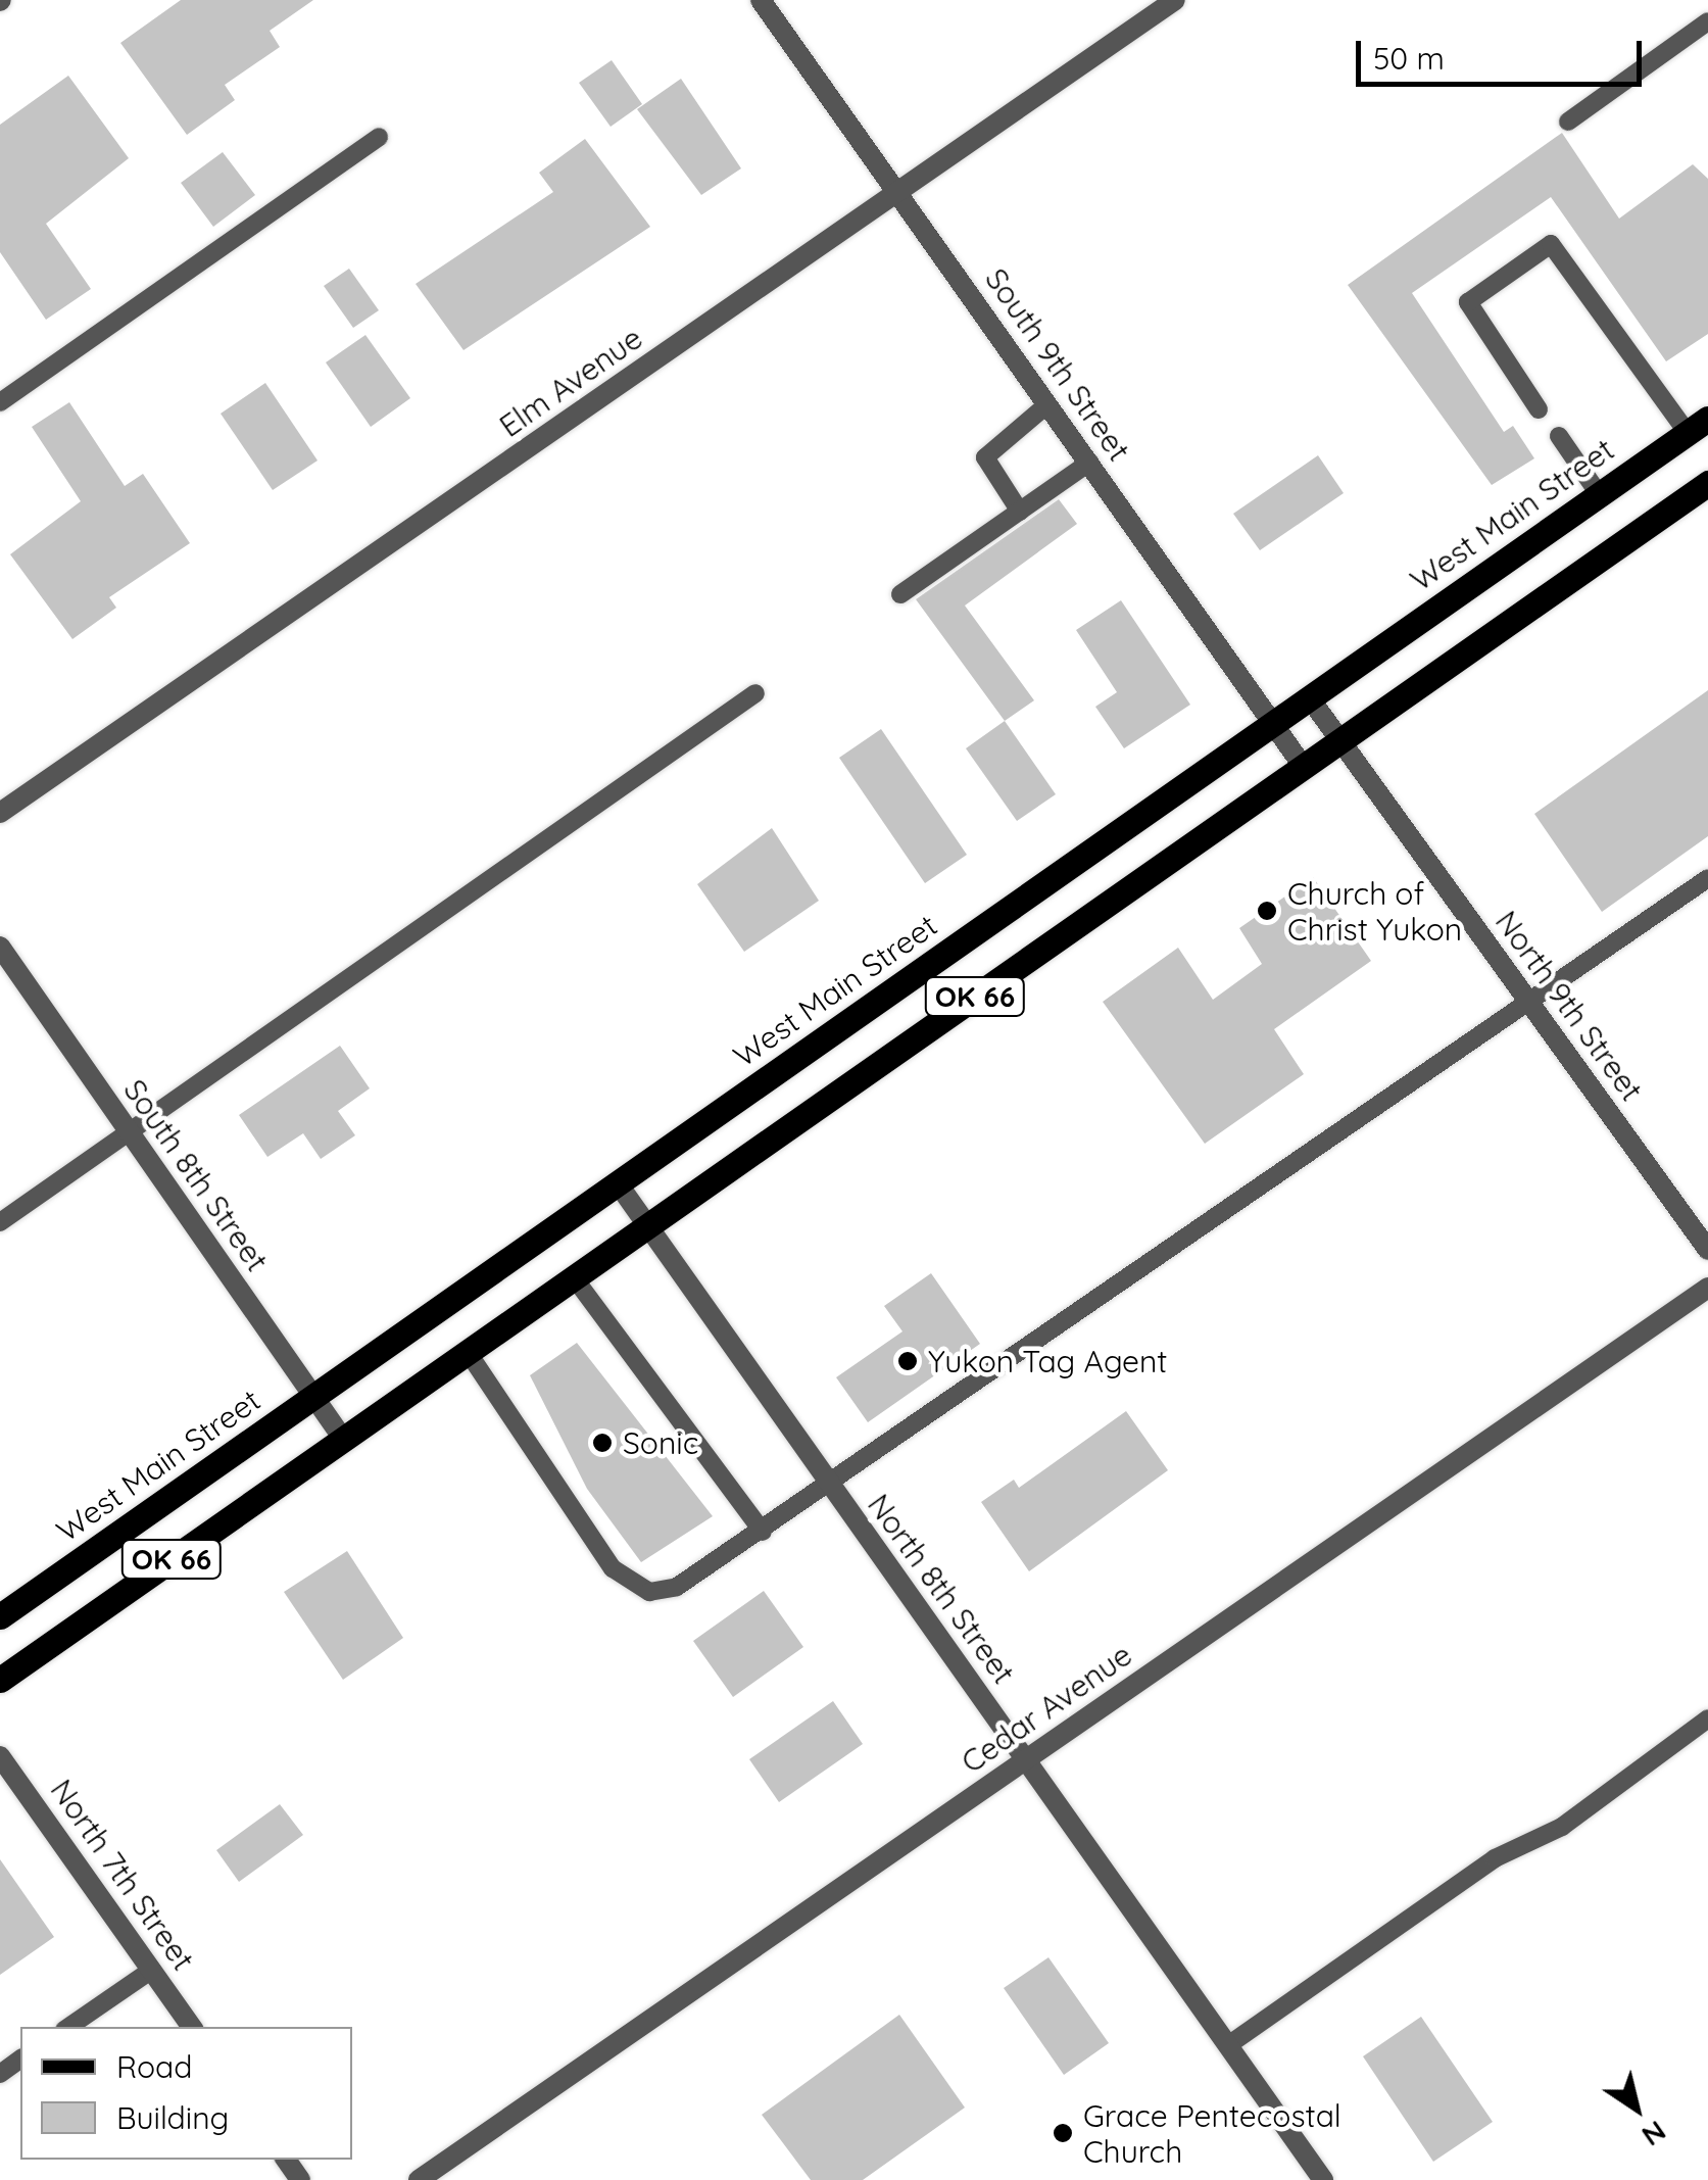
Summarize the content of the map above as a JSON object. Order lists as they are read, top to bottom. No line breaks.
{"streets":{"main road":["West Main Street","OK 66"],"street":["South 9th Street","Elm Avenue","North 9th Street","South 8th Street","North 8th Street","Cedar Avenue","North 7th Street"]},"crossings":[["South 9th Street","Elm Avenue"],["South 9th Street","West Main Street"],["South 9th Street","OK 66"],["West Main Street","North 9th Street"],["West Main Street","South 8th Street"],["West Main Street","North 8th Street"],["OK 66","North 9th Street"],["OK 66","South 8th Street"],["OK 66","North 8th Street"],["North 8th Street","Cedar Avenue"]],"places":["Church of Christ Yukon","Yukon Tag Agent","Sonic","Grace Pentecostal Church"],"legend":["Road","Building"],"scale_bar":"50 m","north":"bottom right"}
